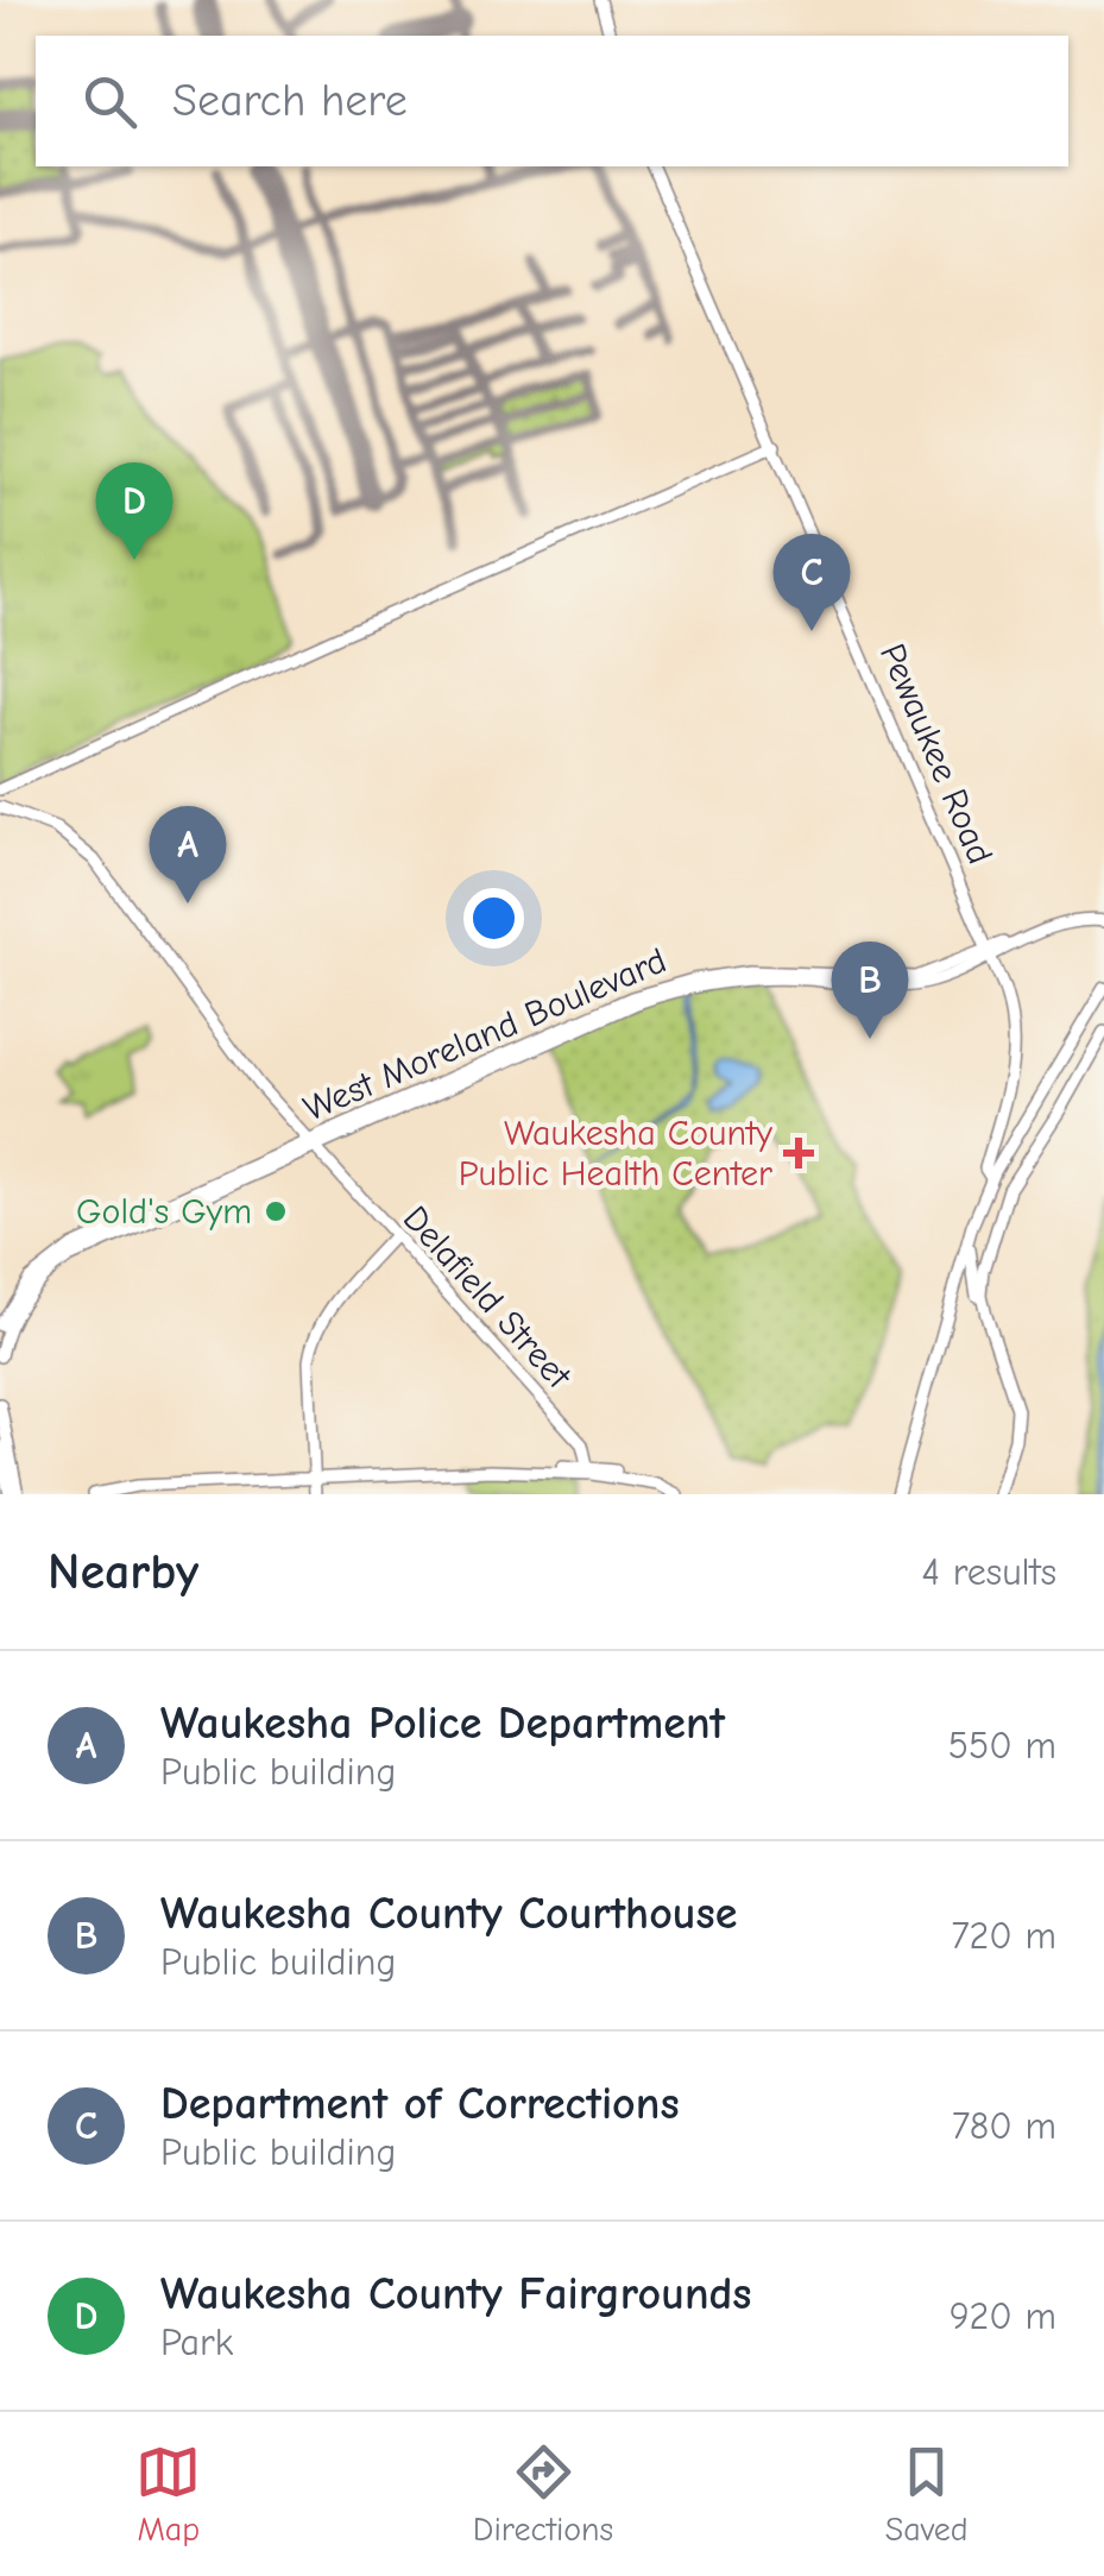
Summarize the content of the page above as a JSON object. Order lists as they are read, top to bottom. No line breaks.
{"streets":{"street":["Pewaukee Road","West Moreland Boulevard","Delafield Street"]},"crossings":[["Pewaukee Road","West Moreland Boulevard"],["West Moreland Boulevard","Delafield Street"]],"places":{"health":["Waukesha County Public Health Center"],"other":["Gold's Gym"]},"page":{"search":"Search here","pins":["D","C","A","B"],"heading":["Nearby","4 results"],"list":[{"mark":"A","name":"Waukesha Police Department","note":"Public building","value":"550 m"},{"mark":"B","name":"Waukesha County Courthouse","note":"Public building","value":"720 m"},{"mark":"C","name":"Department of Corrections","note":"Public building","value":"780 m"},{"mark":"D","name":"Waukesha County Fairgrounds","note":"Park","value":"920 m"}],"nav":["Map","Directions","Saved"]}}
